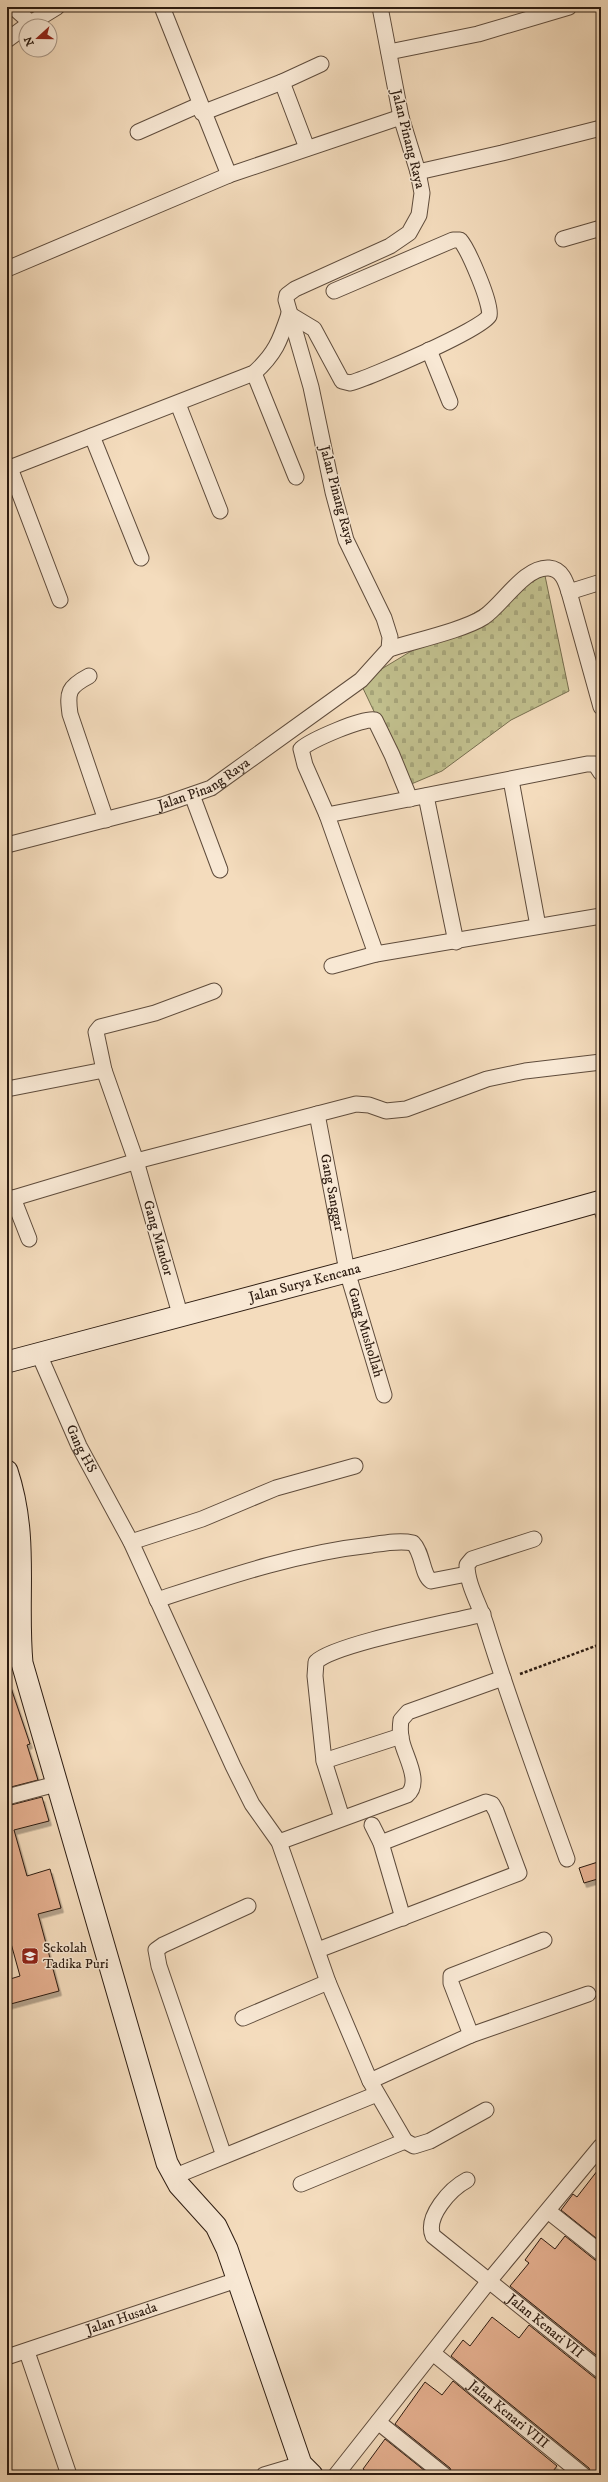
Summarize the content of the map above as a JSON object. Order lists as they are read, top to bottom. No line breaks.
{"streets":{"street":["Jalan Pinang Raya","Gang Sanggar","Gang Mandor","Jalan Surya Kencana","Gang Mushollah","Gang HS","Jalan Husada","Jalan Kenari VII","Jalan Kenari VIII"]},"crossings":[["Gang Sanggar","Jalan Surya Kencana"],["Gang Sanggar","Gang Mushollah"],["Gang Mandor","Jalan Surya Kencana"],["Jalan Surya Kencana","Gang Mushollah"],["Jalan Surya Kencana","Gang HS"]],"places":{"school or university":["Sekolah Tadika Puri"]},"north":"left"}
